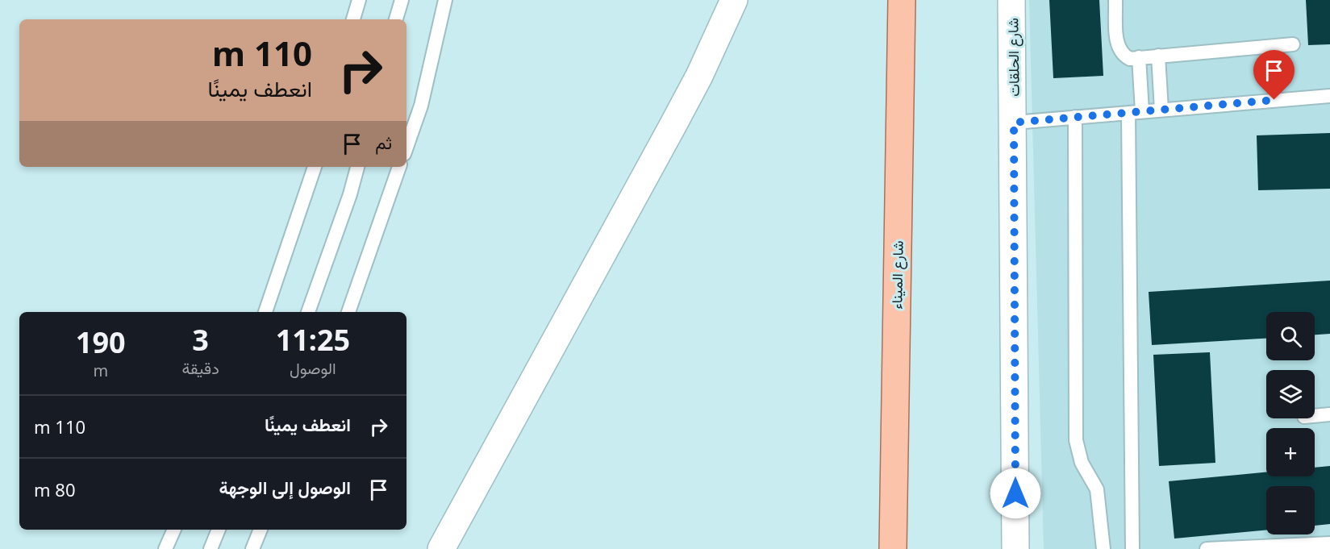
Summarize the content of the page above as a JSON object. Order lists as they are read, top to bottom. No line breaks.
{"streets":{"main road":["شارع الميناء"],"street":["شارع الحلقات"]},"page":{"turn":["110 m","انعطف يمينًا"],"then":"ثم","map_buttons":["+","−"],"eta":["11:25","الوصول","3","دقيقة","190","m"],"list":[{"name":"انعطف يمينًا","value":"110 m"},{"name":"الوصول إلى الوجهة","value":"80 m"}]}}
